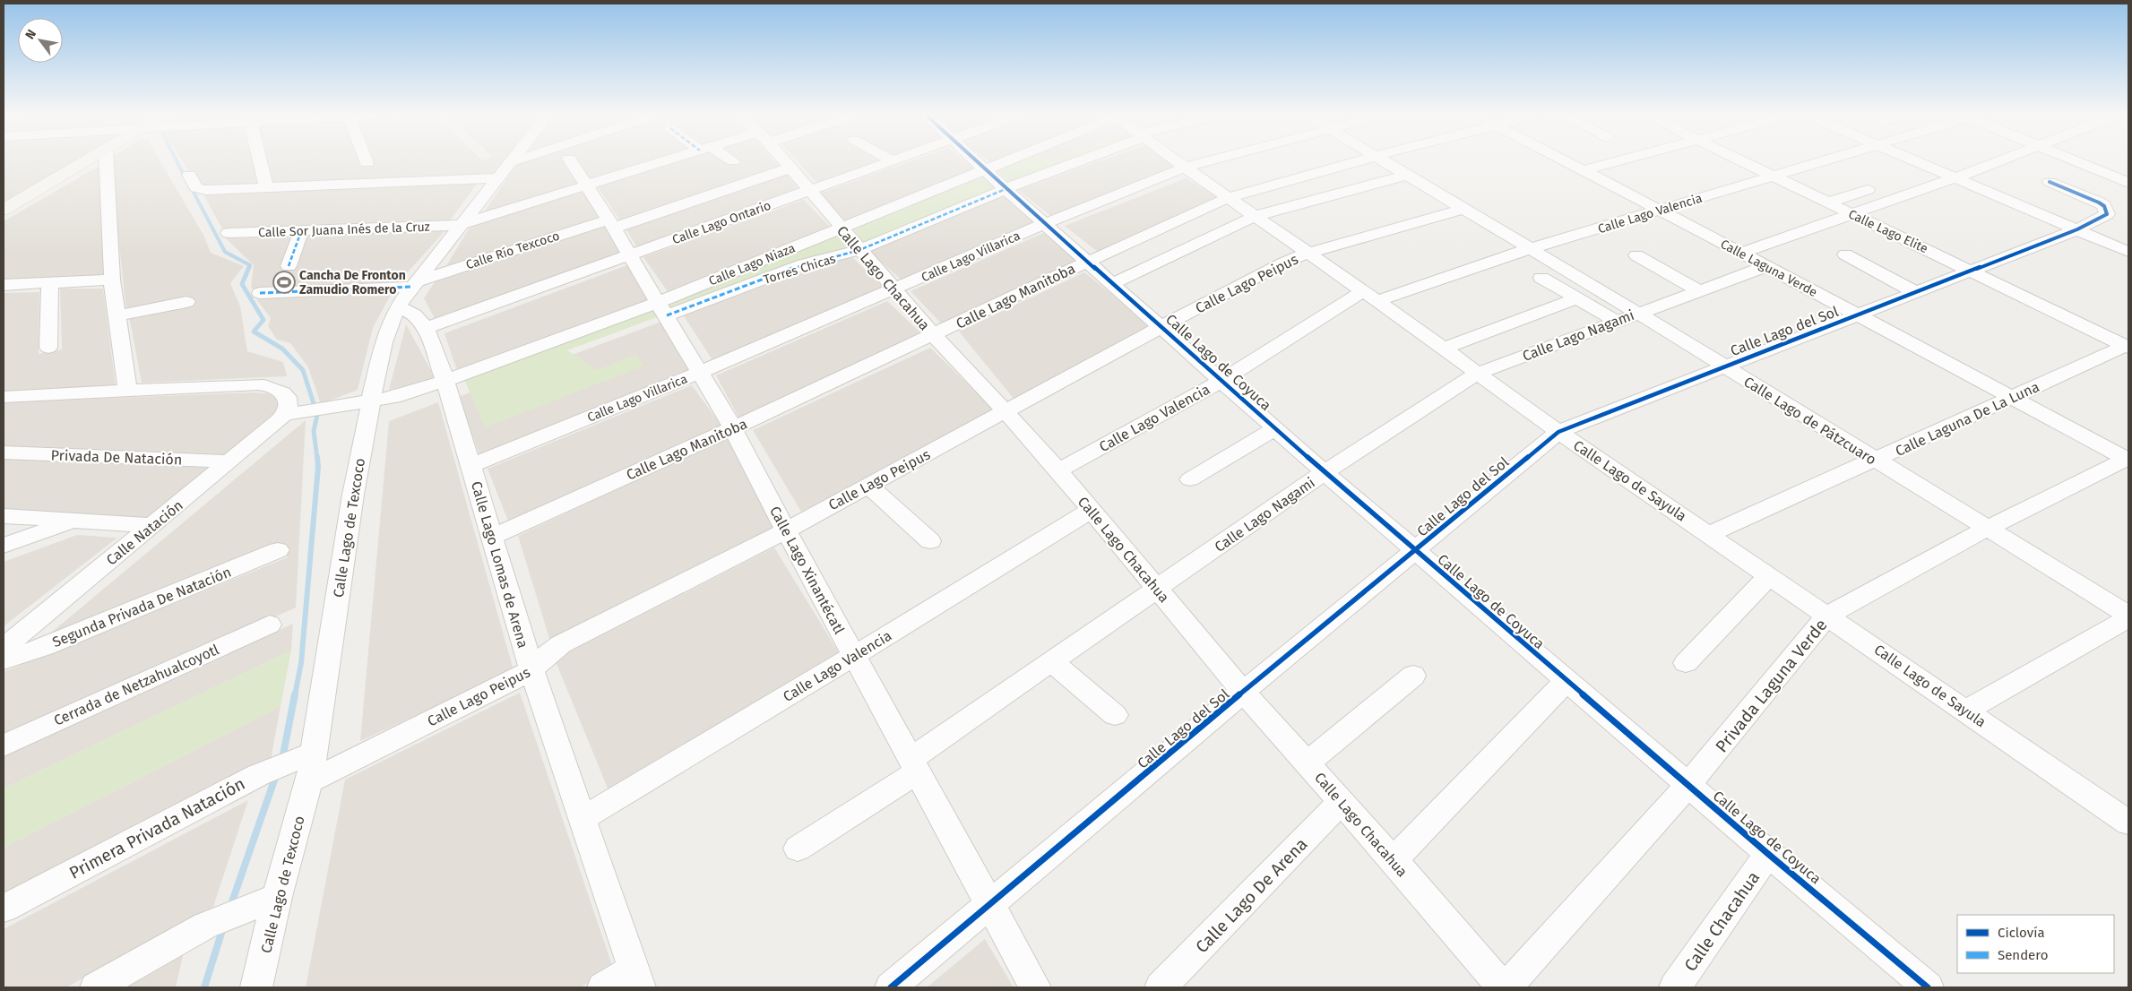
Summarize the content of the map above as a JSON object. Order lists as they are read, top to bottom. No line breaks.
{"streets":{"street":["Calle Lago Valencia","Calle Lago Ontario","Calle Sor Juana Inés de la Cruz","Calle Lago Elite","Calle Río Texcoco","Calle Lago Villarica","Calle Lago Niaza","Calle Laguna Verde","Torres Chicas","Calle Lago Chacahua","Calle Lago Peipus","Calle Lago Manitoba","Calle Lago del Sol","Calle Lago Nagami","Calle Lago de Coyuca","Calle Laguna De La Luna","Calle Lago de Pátzcuaro","Privada De Natación","Calle Lago de Sayula","Calle Lago de Texcoco","Calle Natación","Calle Lago Lomas de Arena","Calle Lago Xinantécatl","Segunda Privada De Natación","Cerrada de Netzahualcoyotl","Privada Laguna Verde","Primera Privada Natación","Calle Lago De Arena","Calle Chacahua"]},"crossings":[["Calle Lago Valencia","Calle Lago Elite"],["Calle Lago Valencia","Calle Laguna Verde"],["Calle Lago Valencia","Calle Lago Chacahua"],["Calle Lago Valencia","Calle Lago de Coyuca"],["Calle Lago Valencia","Calle Lago de Pátzcuaro"],["Calle Lago Valencia","Calle Lago de Sayula"],["Calle Lago Valencia","Calle Lago Lomas de Arena"],["Calle Lago Valencia","Calle Lago Xinantécatl"],["Calle Lago Ontario","Calle Lago Chacahua"],["Calle Lago Ontario","Calle Lago Lomas de Arena"],["Calle Lago Ontario","Calle Lago Xinantécatl"],["Calle Sor Juana Inés de la Cruz","Calle Lago de Texcoco"],["Calle Sor Juana Inés de la Cruz","Calle Lago Xinantécatl"],["Calle Lago Elite","Calle Lago del Sol"],["Calle Lago Elite","Calle Laguna De La Luna"],["Calle Río Texcoco","Calle Lago Chacahua"],["Calle Río Texcoco","Calle Lago de Texcoco"],["Calle Río Texcoco","Calle Lago Xinantécatl"],["Calle Lago Villarica","Calle Lago Chacahua"],["Calle Lago Villarica","Calle Lago de Coyuca"],["Calle Lago Villarica","Calle Lago de Sayula"],["Calle Lago Villarica","Calle Lago Lomas de Arena"],["Calle Lago Villarica","Calle Lago Xinantécatl"],["Calle Lago Niaza","Torres Chicas"],["Calle Lago Niaza","Calle Lago Chacahua"],["Calle Lago Niaza","Calle Lago de Coyuca"],["Calle Lago Niaza","Calle Lago de Texcoco"],["Calle Lago Niaza","Calle Natación"],["Calle Lago Niaza","Calle Lago Lomas de Arena"],["Calle Lago Niaza","Calle Lago Xinantécatl"],["Calle Laguna Verde","Calle Lago del Sol"],["Calle Laguna Verde","Calle Lago Nagami"],["Calle Laguna Verde","Calle Laguna De La Luna"],["Calle Laguna Verde","Privada Laguna Verde"],["Torres Chicas","Calle Lago Chacahua"],["Torres Chicas","Calle Lago de Coyuca"],["Torres Chicas","Calle Lago Xinantécatl"],["Calle Lago Chacahua","Calle Lago Peipus"],["Calle Lago Chacahua","Calle Lago Manitoba"],["Calle Lago Chacahua","Calle Lago del Sol"],["Calle Lago Chacahua","Calle Lago Nagami"],["Calle Lago Chacahua","Calle Lago De Arena"],["Calle Lago Peipus","Calle Lago de Coyuca"],["Calle Lago Peipus","Calle Lago de Pátzcuaro"],["Calle Lago Peipus","Calle Lago de Sayula"],["Calle Lago Peipus","Calle Lago de Texcoco"],["Calle Lago Peipus","Calle Lago Lomas de Arena"],["Calle Lago Peipus","Calle Lago Xinantécatl"],["Calle Lago Peipus","Primera Privada Natación"],["Calle Lago Manitoba","Calle Lago de Coyuca"],["Calle Lago Manitoba","Calle Lago de Sayula"],["Calle Lago Manitoba","Calle Lago Lomas de Arena"],["Calle Lago Manitoba","Calle Lago Xinantécatl"],["Calle Lago del Sol","Calle Lago de Coyuca"],["Calle Lago del Sol","Calle Lago de Pátzcuaro"],["Calle Lago del Sol","Calle Lago de Sayula"],["Calle Lago del Sol","Calle Lago Xinantécatl"],["Calle Lago Nagami","Calle Lago de Coyuca"],["Calle Lago Nagami","Calle Lago de Pátzcuaro"],["Calle Lago Nagami","Calle Lago de Sayula"],["Calle Lago Nagami","Calle Lago Xinantécatl"],["Calle Lago de Coyuca","Privada Laguna Verde"],["Calle Lago de Coyuca","Calle Chacahua"],["Calle Laguna De La Luna","Calle Lago de Pátzcuaro"],["Calle Laguna De La Luna","Calle Lago de Sayula"],["Calle Lago de Pátzcuaro","Privada Laguna Verde"],["Privada De Natación","Calle Natación"],["Calle Lago de Sayula","Privada Laguna Verde"],["Calle Lago de Texcoco","Calle Lago Lomas de Arena"],["Calle Lago de Texcoco","Primera Privada Natación"]],"places":{"sports":["Cancha De Fronton Zamudio Romero"]},"legend":["Ciclovía","Sendero"],"north":"top left"}
